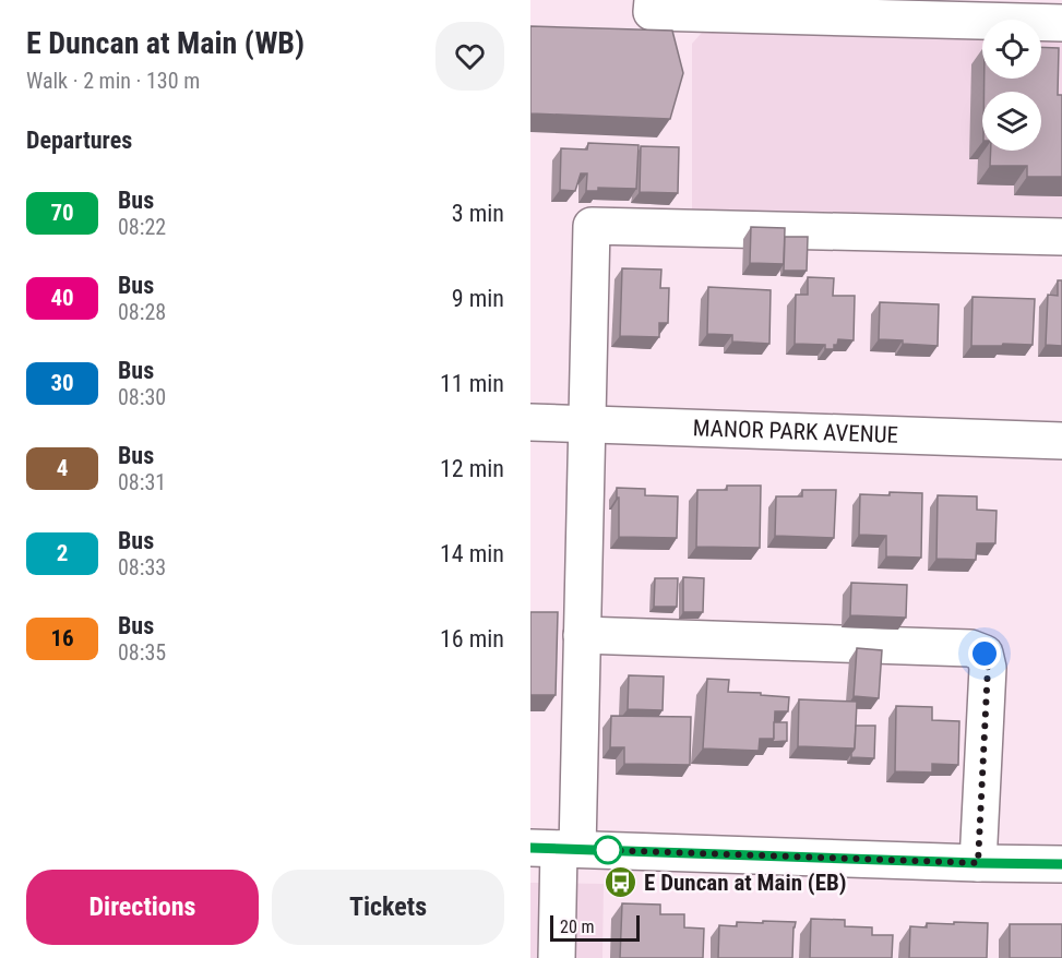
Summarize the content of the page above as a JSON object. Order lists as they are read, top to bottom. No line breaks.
{"streets":{"street":["MANOR PARK AVENUE"]},"places":{"bus stop":["E Duncan at Main (EB)"]},"lines":["bus line 70"],"scale_bar":"20 m","page":{"heading":[["E Duncan at Main (WB)","Walk · 2 min · 130 m"],"Departures"],"list":[{"mark":"70","name":"Bus","note":"08:22","value":"3 min"},{"mark":"40","name":"Bus","note":"08:28","value":"9 min"},{"mark":"30","name":"Bus","note":"08:30","value":"11 min"},{"mark":"4","name":"Bus","note":"08:31","value":"12 min"},{"mark":"2","name":"Bus","note":"08:33","value":"14 min"},{"mark":"16","name":"Bus","note":"08:35","value":"16 min"}],"buttons":["Directions","Tickets"],"scale":"20 m"}}
